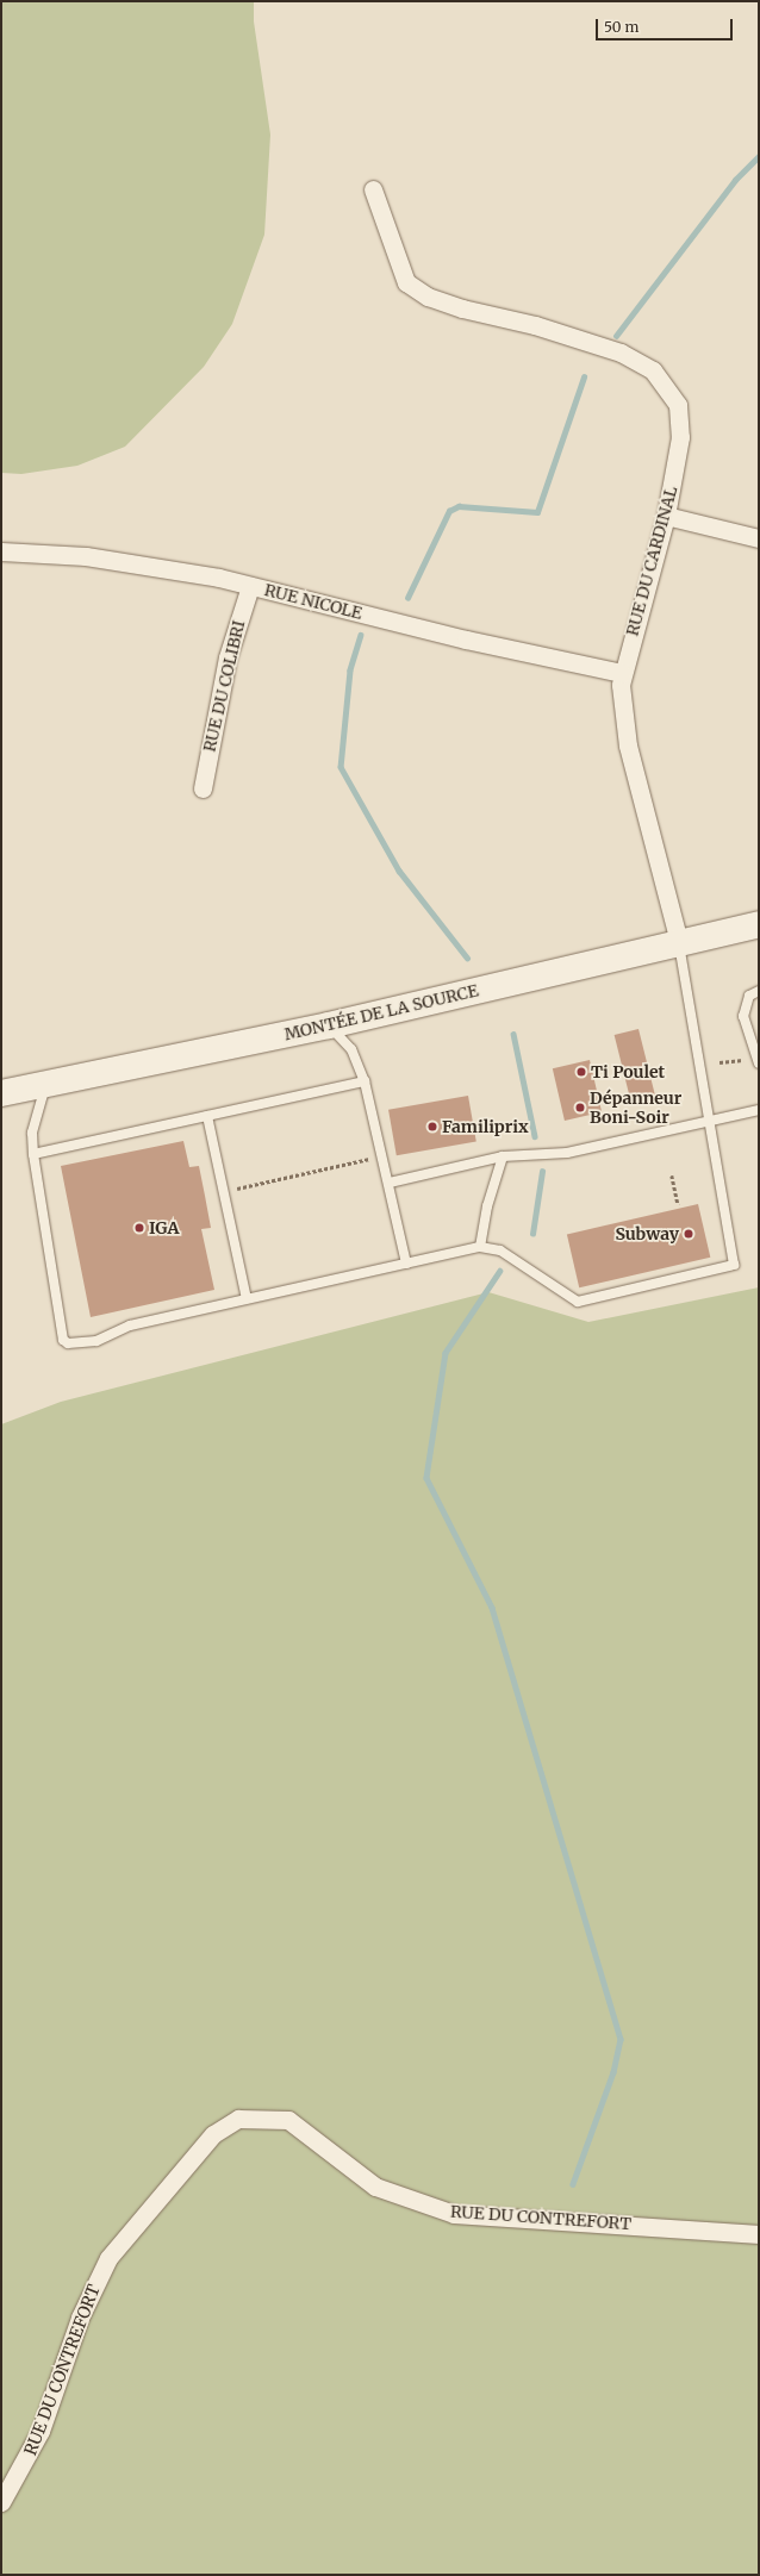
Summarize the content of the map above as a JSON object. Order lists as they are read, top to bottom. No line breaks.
{"streets":{"main road":["MONTÉE DE LA SOURCE"],"street":["RUE DU CARDINAL","RUE NICOLE","RUE DU COLIBRI","RUE DU CONTREFORT"]},"crossings":[["RUE DU CARDINAL","RUE NICOLE"],["RUE DU CARDINAL","MONTÉE DE LA SOURCE"],["RUE NICOLE","RUE DU COLIBRI"]],"places":["Ti Poulet","Dépanneur Boni-Soir","Familiprix","IGA","Subway"],"scale_bar":"50 m"}
